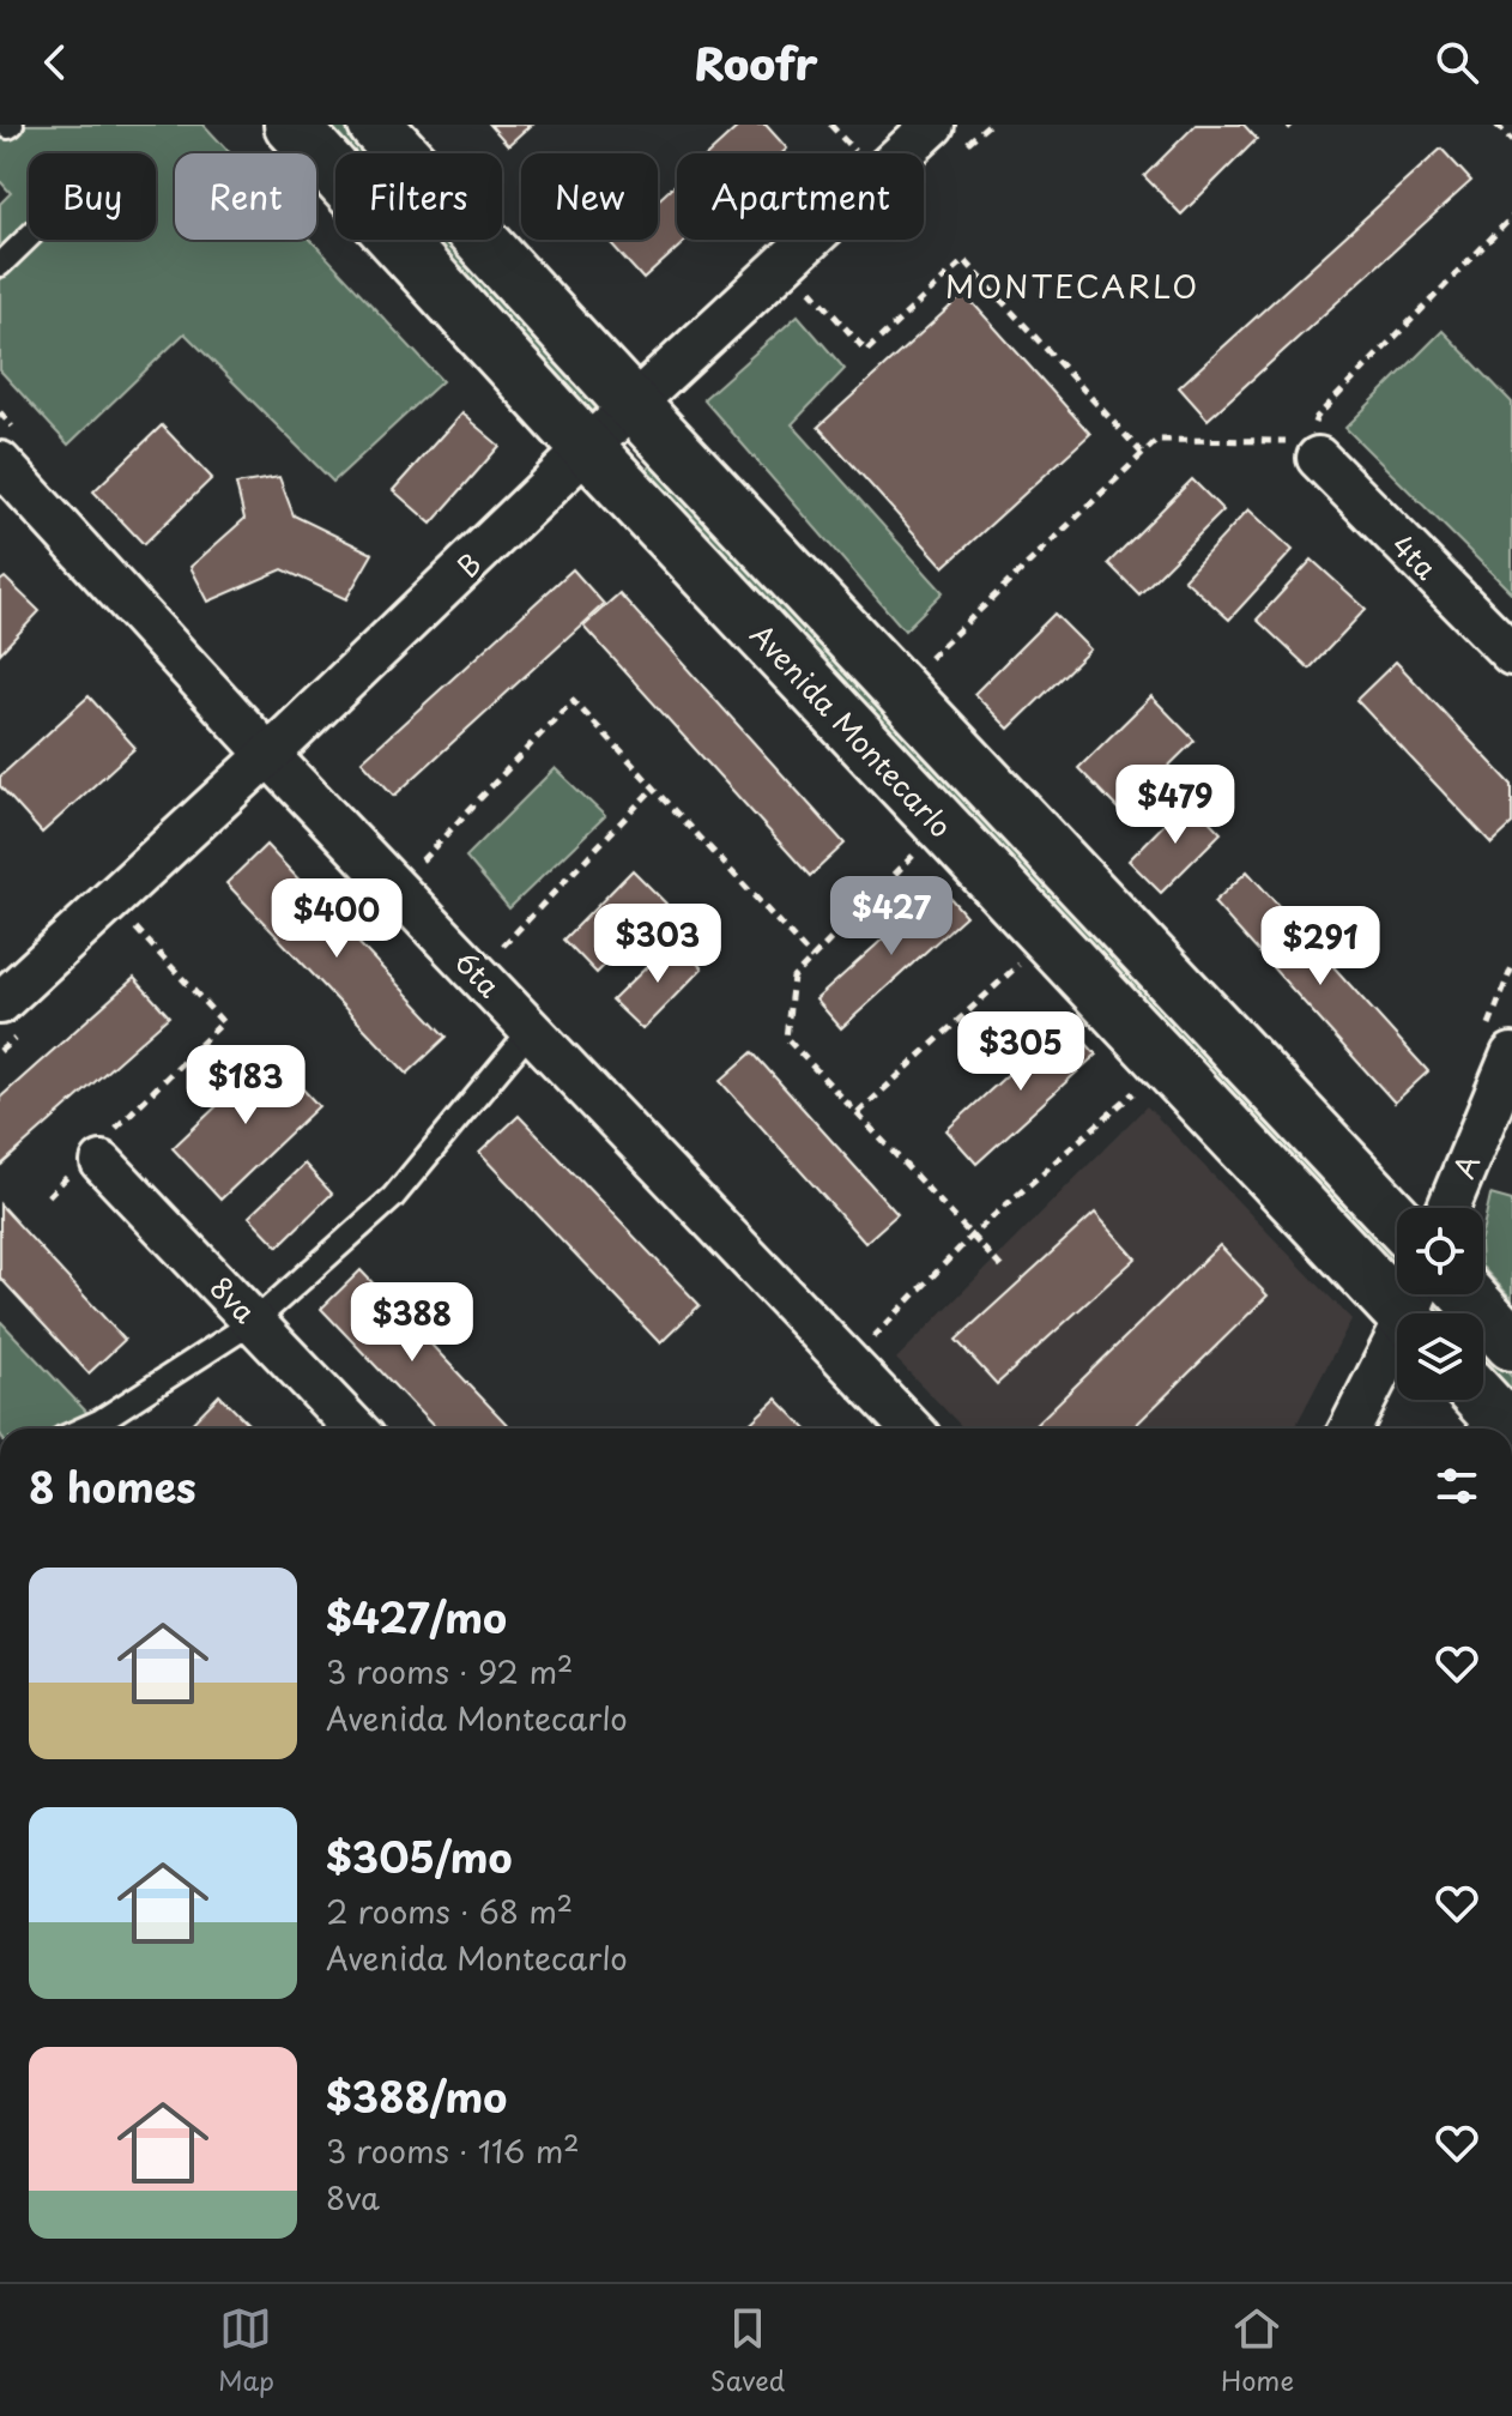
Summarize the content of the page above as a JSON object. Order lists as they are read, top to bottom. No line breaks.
{"streets":{"main road":["Avenida Montecarlo"],"street":["4ta","B","6ta","A","8va"]},"crossings":[["B","Avenida Montecarlo"],["B","6ta"]],"districts":["MONTECARLO"],"page":{"header":"Roofr","chip":["Buy","Rent","Filters","New","Apartment"],"price":["$479","$427","$400","$303","$291","$305","$183","$388"],"heading":"8 homes","list":[{"name":"$427/mo","note":"3 rooms · 92 m² · Avenida Montecarlo"},{"name":"$305/mo","note":"2 rooms · 68 m² · Avenida Montecarlo"},{"name":"$388/mo","note":"3 rooms · 116 m² · 8va"}],"tabs":["Map","Saved","Home"]}}
